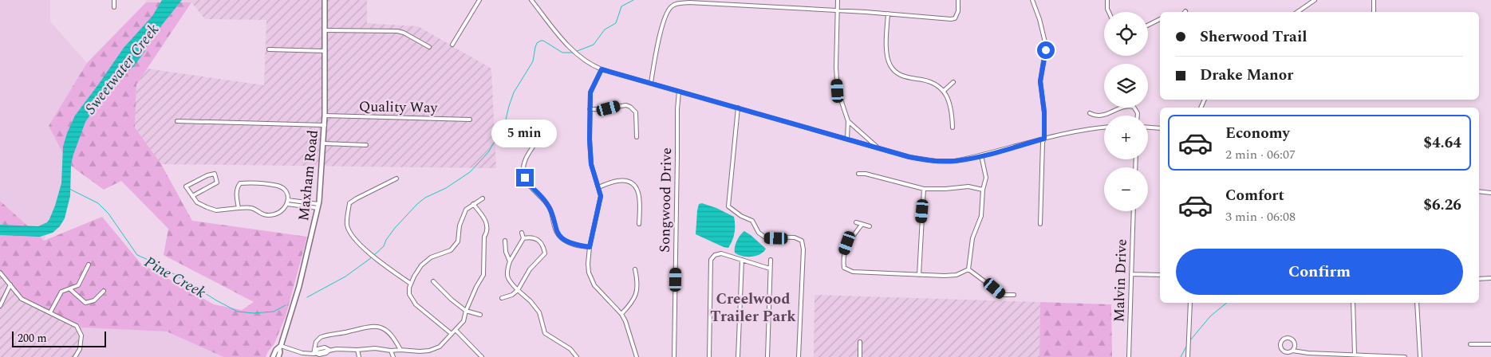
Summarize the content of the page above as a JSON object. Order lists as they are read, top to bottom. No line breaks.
{"streets":{"main road":["Maxham Road"],"street":["Quality Way","Songwood Drive","Malvin Drive"]},"crossings":[["Quality Way","Maxham Road"]],"districts":["Creelwood Trailer Park"],"water":["Sweetwater Creek","Pine Creek"],"scale_bar":"200 m","page":{"map_buttons":["+","−"],"banner":["Sherwood Trail","Drake Manor"],"list":[{"name":"Economy","note":"2 min · 06:07","value":"$4.64"},{"name":"Comfort","note":"3 min · 06:08","value":"$6.26"}],"bubble":"5 min","buttons":"Confirm","scale":"200 m"}}
